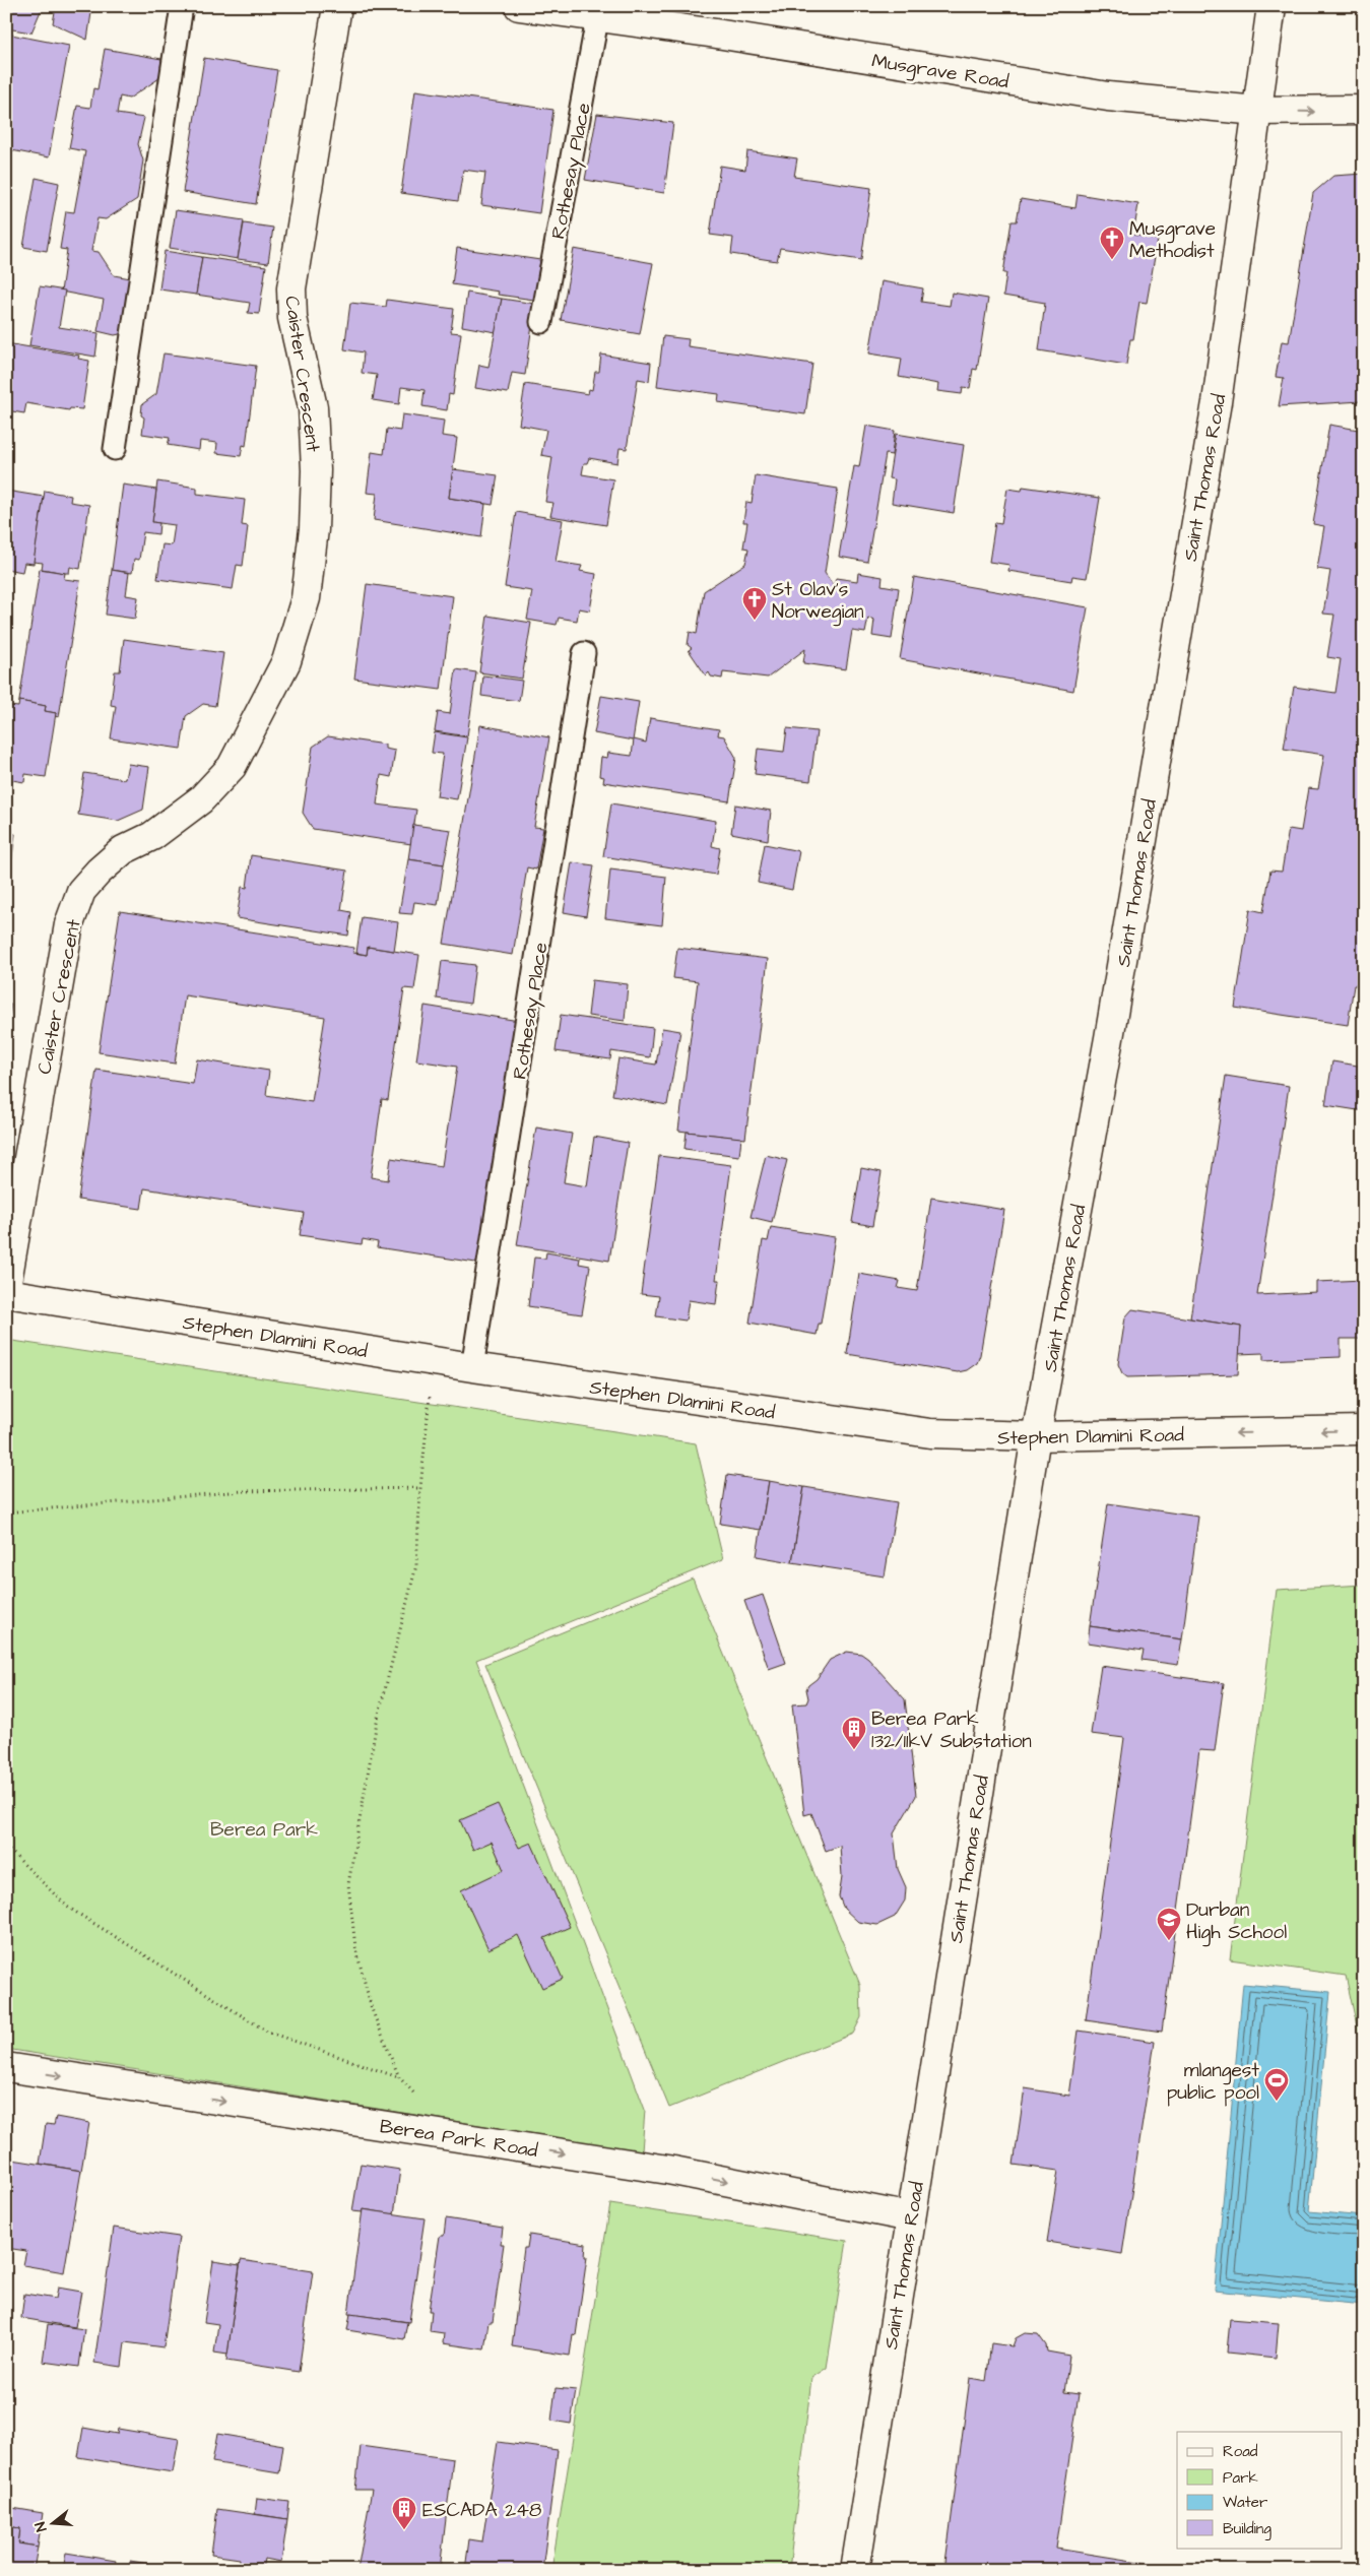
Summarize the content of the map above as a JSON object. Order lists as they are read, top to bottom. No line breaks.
{"streets":{"street":["Musgrave Road","Caister Crescent","Saint Thomas Road","Stephen Dlamini Road","Berea Park Road"],"lane":["Rothesay Place"]},"crossings":[["Musgrave Road","Rothesay Place"],["Musgrave Road","Saint Thomas Road"],["Rothesay Place","Stephen Dlamini Road"],["Saint Thomas Road","Stephen Dlamini Road"],["Saint Thomas Road","Berea Park Road"]],"one_way":["Berea Park Road"],"parks":["Berea Park"],"places":{"church":["Musgrave Methodist","St Olav's Norwegian"],"building":["Berea Park 132/11kV Substation","ESCADA 248"],"school or university":["Durban High School"],"sports":["mlangest public pool"]},"legend":["Road","Park","Water","Building"],"north":"left"}
